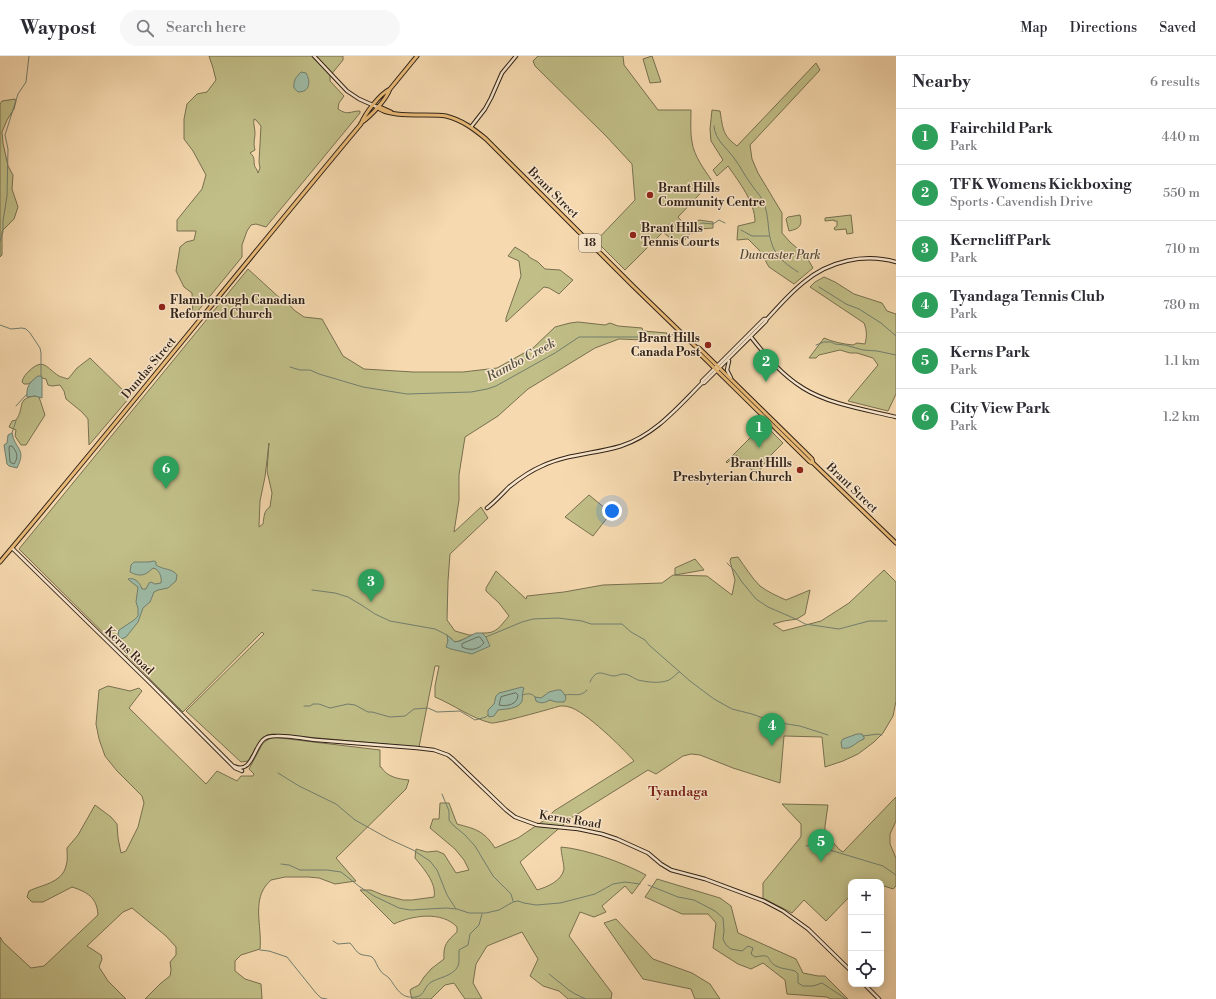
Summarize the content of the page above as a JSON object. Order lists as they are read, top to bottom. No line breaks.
{"streets":{"main road":["Brant Street","18","Dundas Street"],"street":["Kerns Road"]},"crossings":[["Brant Street","Dundas Street"],["Dundas Street","Kerns Road"]],"districts":["Tyandaga"],"water":["Rambo Creek"],"parks":["Duncaster Park"],"places":["Brant Hills Community Centre","Brant Hills Tennis Courts","Flamborough Canadian Reformed Church","Brant Hills Canada Post","Brant Hills Presbyterian Church"],"page":{"header":"Waypost","search":"Search here","nav":["Map","Directions","Saved"],"heading":["Nearby","6 results"],"list":[{"mark":"1","name":"Fairchild Park","note":"Park","value":"440 m"},{"mark":"2","name":"TFK Womens Kickboxing","note":"Sports · Cavendish Drive","value":"550 m"},{"mark":"3","name":"Kerncliff Park","note":"Park","value":"710 m"},{"mark":"4","name":"Tyandaga Tennis Club","note":"Park","value":"780 m"},{"mark":"5","name":"Kerns Park","note":"Park","value":"1.1 km"},{"mark":"6","name":"City View Park","note":"Park","value":"1.2 km"}],"pins":["2","1","6","3","4","5"],"map_buttons":["+","−"]}}
